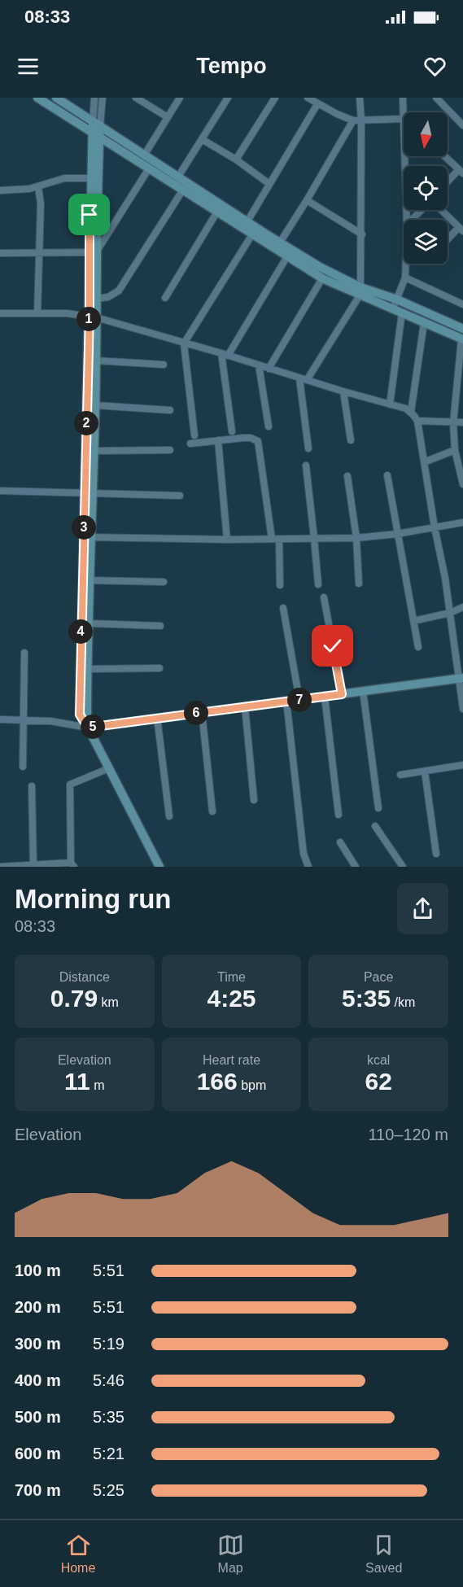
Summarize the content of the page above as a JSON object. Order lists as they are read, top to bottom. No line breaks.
{"north":"bottom","page":{"status":"08:33","header":"Tempo","pins":["1","2","3","4","7","6","5"],"heading":["Morning run","08:33"],"stats":[["Distance","0.79 km"],["Time","4:25"],["Pace","5:35 /km"],["Elevation","11 m"],["Heart rate","166 bpm"],["kcal","62"]],"chart":["Elevation","110–120 m"],"list":[{"name":"100 m","note":"5:51"},{"name":"200 m","note":"5:51"},{"name":"300 m","note":"5:19"},{"name":"400 m","note":"5:46"},{"name":"500 m","note":"5:35"},{"name":"600 m","note":"5:21"},{"name":"700 m","note":"5:25"}],"tabs":["Home","Map","Saved"]}}
